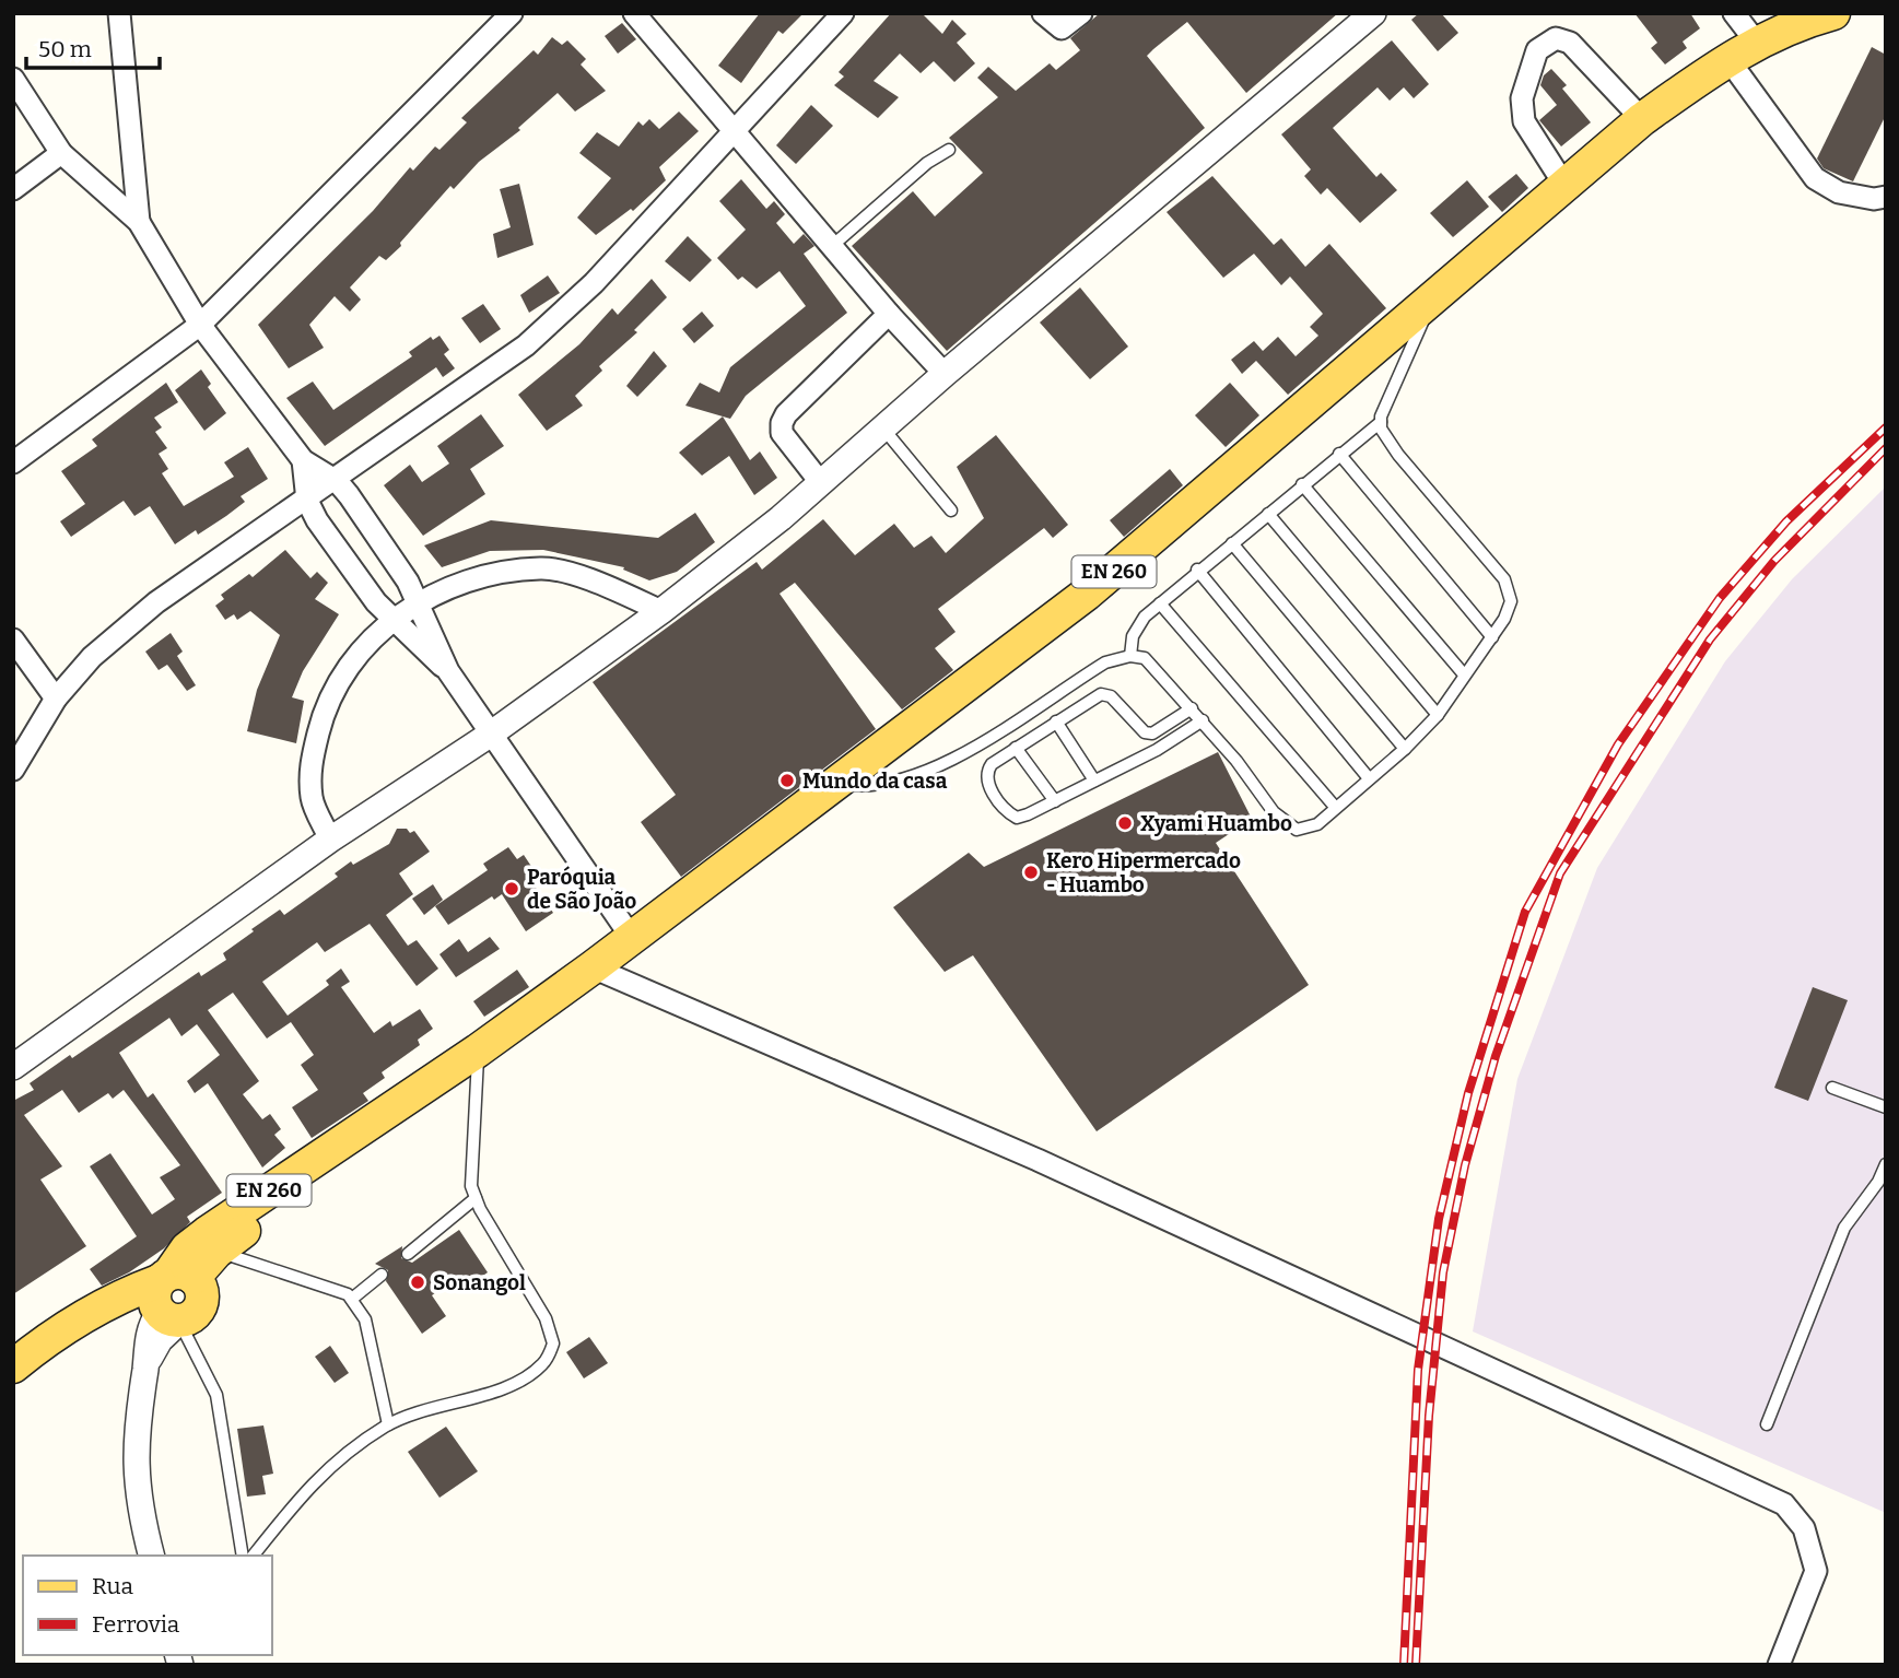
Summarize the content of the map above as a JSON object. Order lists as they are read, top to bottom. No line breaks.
{"streets":{"main road":["EN 260"]},"places":["Mundo da casa","Xyami Huambo","Kero Hipermercado - Huambo","Paróquia de São João","Sonangol"],"legend":["Rua","Ferrovia"],"scale_bar":"50 m"}
